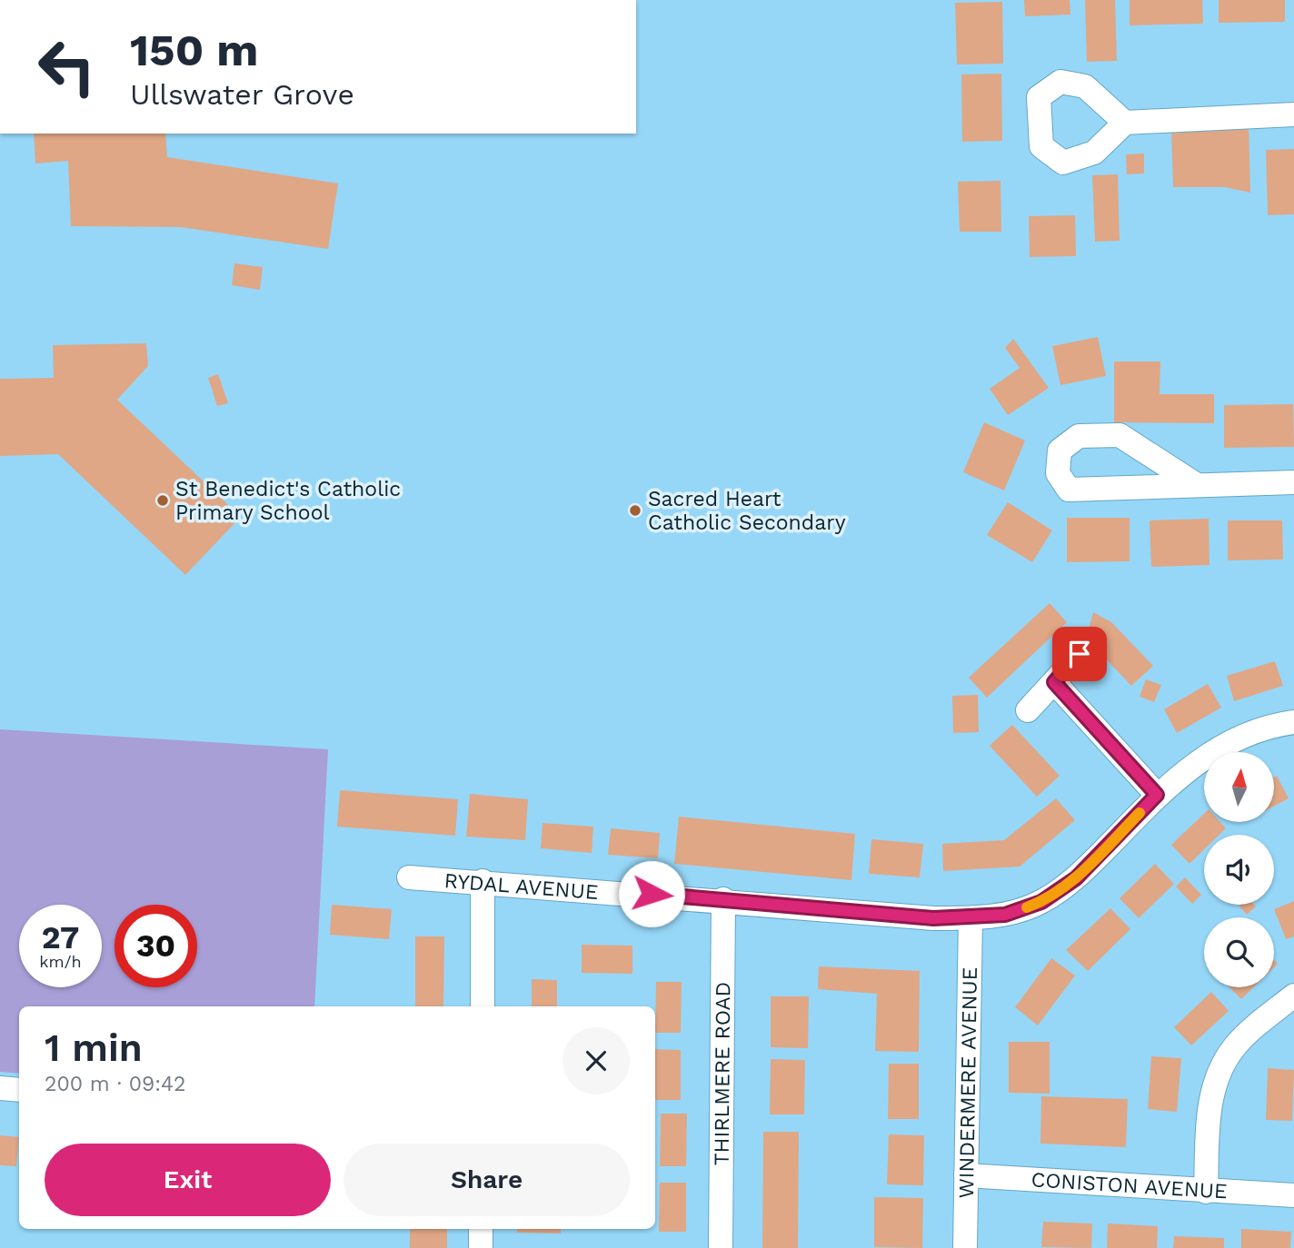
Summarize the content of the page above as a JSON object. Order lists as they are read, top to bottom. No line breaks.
{"streets":{"street":["RYDAL AVENUE","THIRLMERE ROAD","WINDERMERE AVENUE","CONISTON AVENUE"]},"crossings":[["RYDAL AVENUE","THIRLMERE ROAD"],["RYDAL AVENUE","WINDERMERE AVENUE"],["WINDERMERE AVENUE","CONISTON AVENUE"]],"places":["St Benedict's Catholic Primary School","Sacred Heart Catholic Secondary"],"north":"top","page":{"turn":["150 m","Ullswater Grove"],"speed":"27 km/h","limit":"30","heading":["1 min","200 m · 09:42"],"buttons":["Exit","Share"]}}
